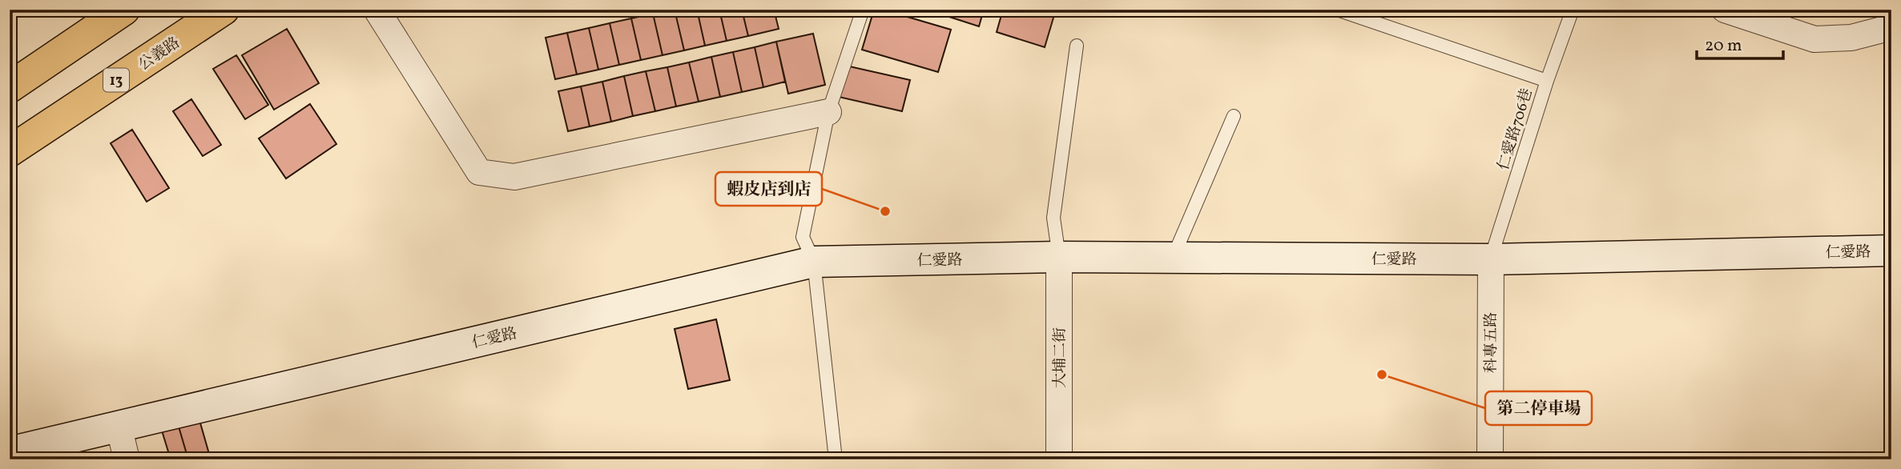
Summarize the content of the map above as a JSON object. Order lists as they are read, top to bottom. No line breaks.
{"streets":{"main road":["公義路","13"],"street":["仁愛路","科專五路","大埔二街"],"lane":["仁愛路706巷"]},"crossings":[["仁愛路706巷","仁愛路"],["仁愛路706巷","科專五路"],["仁愛路","科專五路"],["仁愛路","大埔二街"]],"places":["蝦皮店到店","第二停車場"],"scale_bar":"20 m"}
